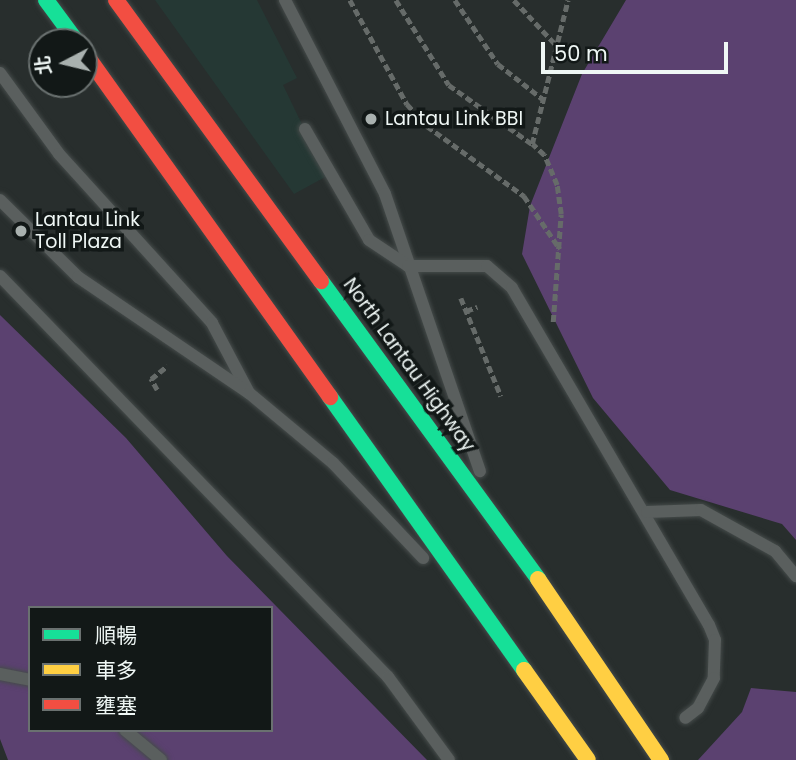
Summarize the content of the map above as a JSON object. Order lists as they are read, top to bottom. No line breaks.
{"streets":{"highway":["North Lantau Highway"]},"places":["Lantau Link BBI","Lantau Link Toll Plaza"],"legend":["順暢","車多","壅塞"],"scale_bar":"50 m","north":"left"}
